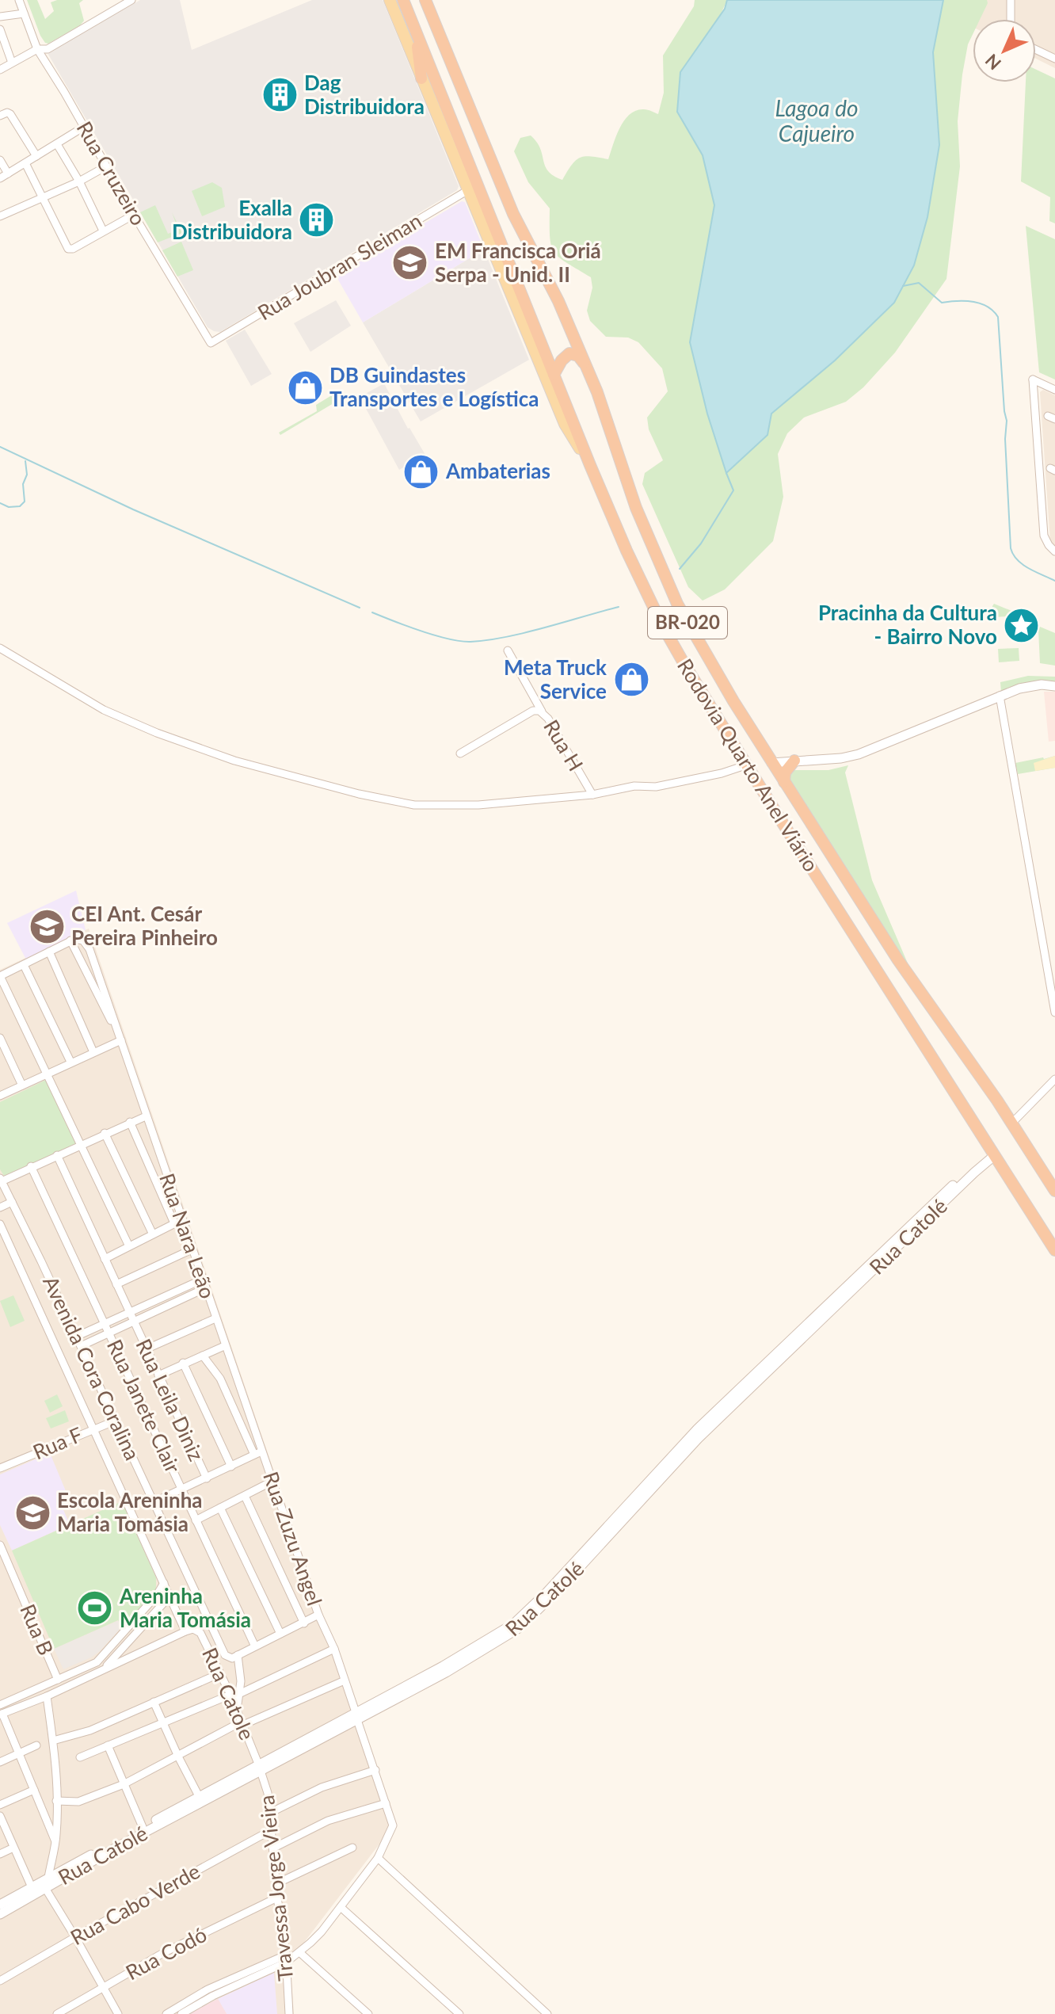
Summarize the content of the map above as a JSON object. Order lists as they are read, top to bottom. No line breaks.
{"streets":{"highway":["BR-020","Rodovia Quarto Anel Viário"],"street":["Rua Cruzeiro","Rua Joubran Sleiman","Rua H","Rua Nara Leão","Rua Catolé","Avenida Cora Coralina","Rua Leila Diniz","Rua Janete Clair","Rua F","Rua Zuzu Angel","Rua B","Rua Catole","Travessa Jorge Vieira","Rua Cabo Verde","Rua Codó"]},"crossings":[["Rua Cruzeiro","Rua Joubran Sleiman"],["Rua Joubran Sleiman","BR-020"],["BR-020","Rodovia Quarto Anel Viário"],["Rodovia Quarto Anel Viário","Rua Catolé"],["Rua Nara Leão","Rua Zuzu Angel"],["Rua Catolé","Rua Catole"],["Rua Catolé","Travessa Jorge Vieira"],["Avenida Cora Coralina","Rua F"],["Avenida Cora Coralina","Rua Zuzu Angel"],["Avenida Cora Coralina","Rua Catole"],["Rua Janete Clair","Rua Zuzu Angel"],["Rua Catole","Travessa Jorge Vieira"],["Travessa Jorge Vieira","Rua Cabo Verde"],["Travessa Jorge Vieira","Rua Codó"]],"water":["Lagoa do Cajueiro"],"places":{"building":["Dag Distribuidora","Exalla Distribuidora"],"school or university":["EM Francisca Oriá Serpa - Unid. II","CEI Ant. Cesár Pereira Pinheiro","Escola Areninha Maria Tomásia"],"shop":["DB Guindastes Transportes e Logística","Ambaterias","Meta Truck Service"],"place":["Pracinha da Cultura - Bairro Novo"],"sports":["Areninha Maria Tomásia"]},"north":"bottom left"}
